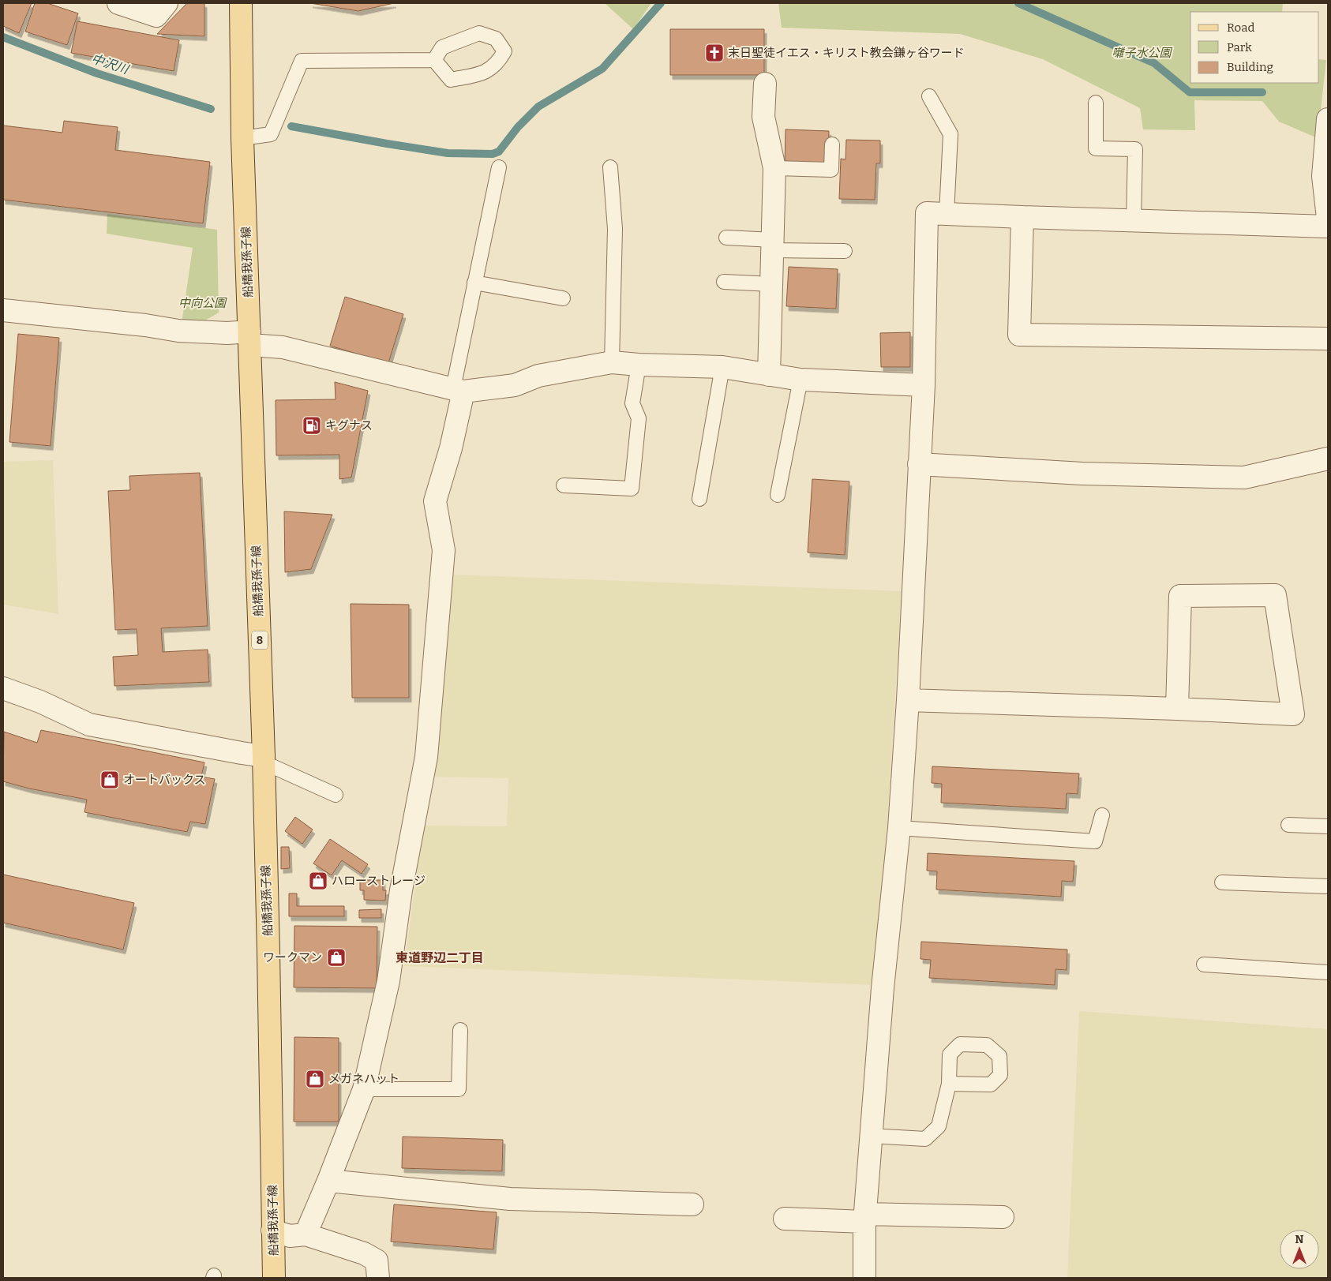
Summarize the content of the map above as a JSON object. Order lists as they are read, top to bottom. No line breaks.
{"streets":{"main road":["船橋我孫子線","8"]},"districts":["東道野辺二丁目"],"water":["中沢川"],"parks":["囃子水公園","中向公園"],"places":{"church":["末日聖徒イエス・キリスト教会鎌ヶ谷ワード"],"fuel station":["キグナス"],"shop":["オートバックス","ハローストレージ","ワークマン","メガネハット"]},"legend":["Road","Park","Building"],"north":"top"}
